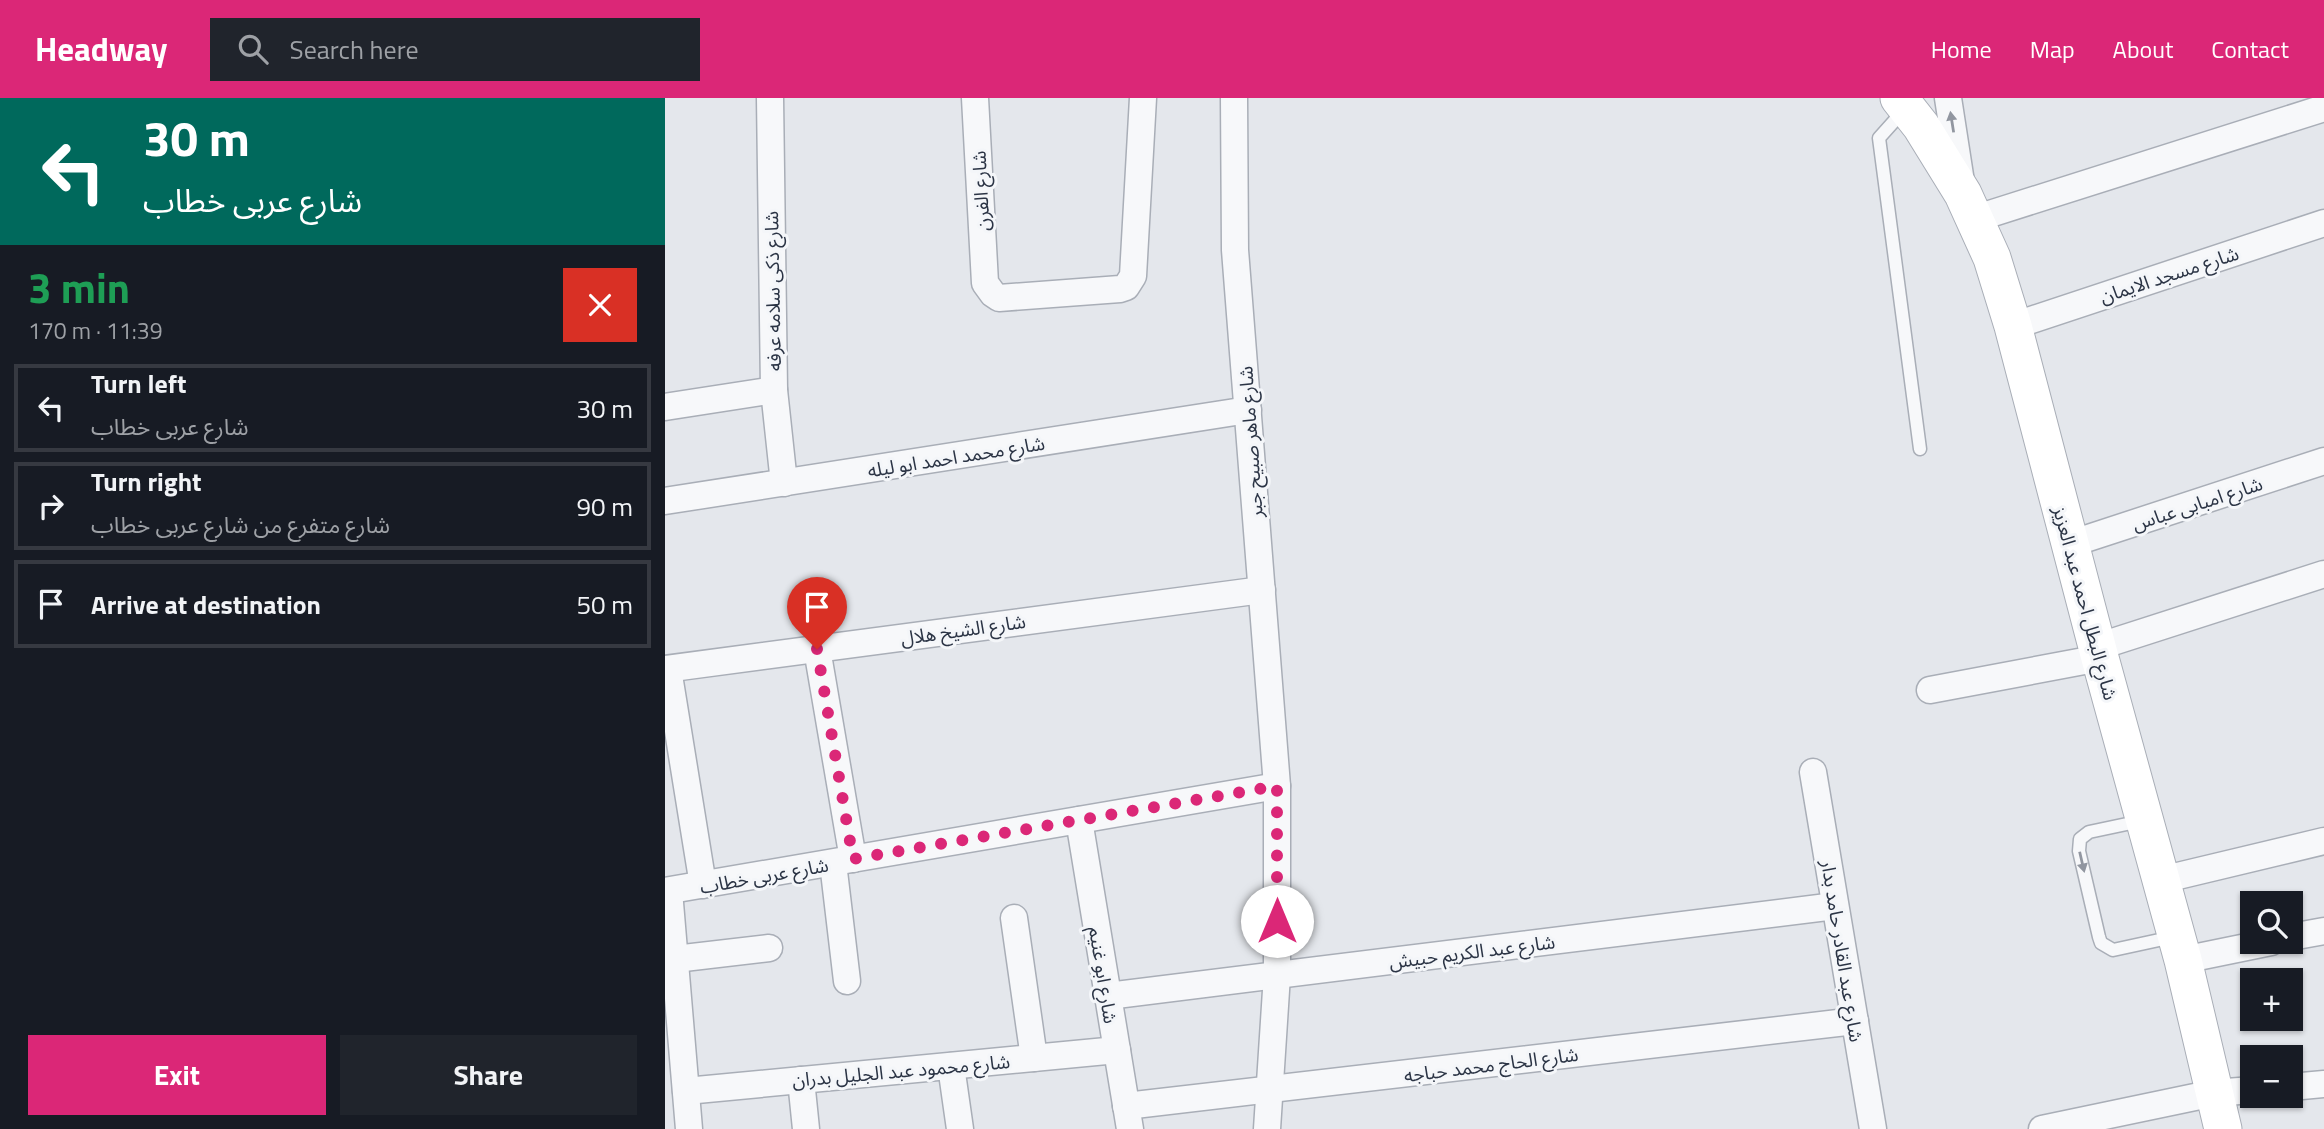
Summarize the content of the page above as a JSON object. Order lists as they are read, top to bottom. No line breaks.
{"streets":{"main road":["شارع البطل احمد عبد العزيز"],"street":["شارع الفرن","شارع مسجد الايمان","شارع ذكى سلامه عرفه","شارع ماهر صبيح جبر","شارع محمد احمد ابو ليله","شارع امبابى عباس","شارع الشيخ هلال","شارع عربى خطاب","شارع عبد الكريم حبيش","شارع عبد القادر حامد بدار","شارع ابو غنيم","شارع الحاج محمد حباجه","شارع محمود عبد الجليل بدران"]},"crossings":[["شارع مسجد الايمان","شارع البطل احمد عبد العزيز"],["شارع ذكى سلامه عرفه","شارع محمد احمد ابو ليله"],["شارع ماهر صبيح جبر","شارع محمد احمد ابو ليله"],["شارع ماهر صبيح جبر","شارع الشيخ هلال"],["شارع ماهر صبيح جبر","شارع عربى خطاب"],["شارع ماهر صبيح جبر","شارع عبد الكريم حبيش"],["شارع ماهر صبيح جبر","شارع الحاج محمد حباجه"],["شارع امبابى عباس","شارع البطل احمد عبد العزيز"],["شارع عربى خطاب","شارع ابو غنيم"],["شارع عبد الكريم حبيش","شارع عبد القادر حامد بدار"],["شارع عبد الكريم حبيش","شارع ابو غنيم"],["شارع عبد القادر حامد بدار","شارع الحاج محمد حباجه"],["شارع ابو غنيم","شارع الحاج محمد حباجه"],["شارع ابو غنيم","شارع محمود عبد الجليل بدران"]],"page":{"header":"Headway","search":"Search here","nav":["Home","Map","About","Contact"],"turn":["30 m","شارع عربى خطاب"],"heading":["3 min","170 m · 11:39"],"list":[{"name":"Turn left","note":"شارع عربى خطاب","value":"30 m"},{"name":"Turn right","note":"شارع متفرع من شارع عربى خطاب","value":"90 m"},{"name":"Arrive at destination","value":"50 m"}],"map_buttons":["+","−"],"buttons":["Exit","Share"]}}
